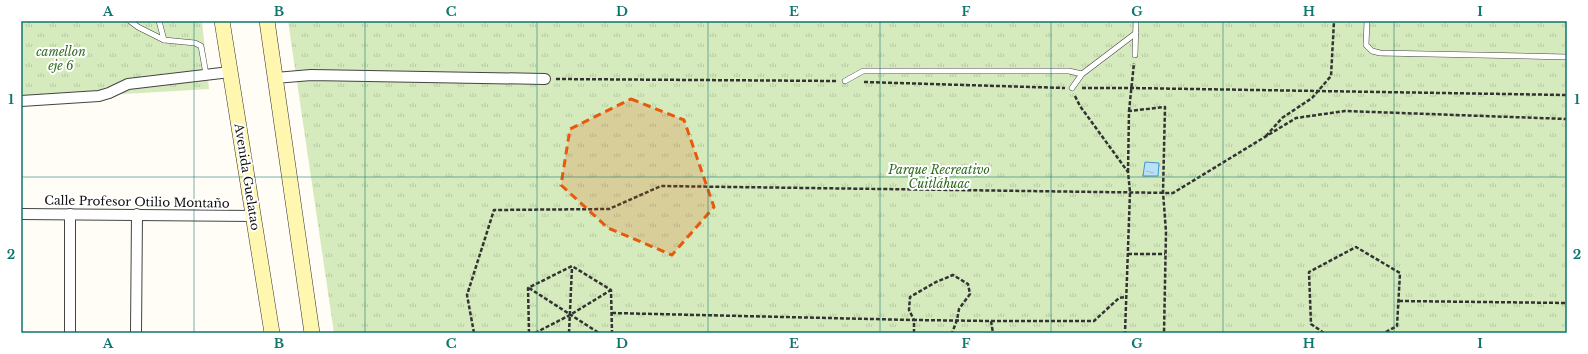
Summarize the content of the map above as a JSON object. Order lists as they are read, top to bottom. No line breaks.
{"streets":{"main road":["Avenida Guelatao"],"street":["Calle Profesor Otilio Montaño"]},"crossings":[["Avenida Guelatao","Calle Profesor Otilio Montaño"]],"parks":["camellon eje 6","Parque Recreativo Cuitláhuac"],"grid":{"columns":["A","B","C","D","E","F","G","H","I"],"rows":["1","2"]}}
